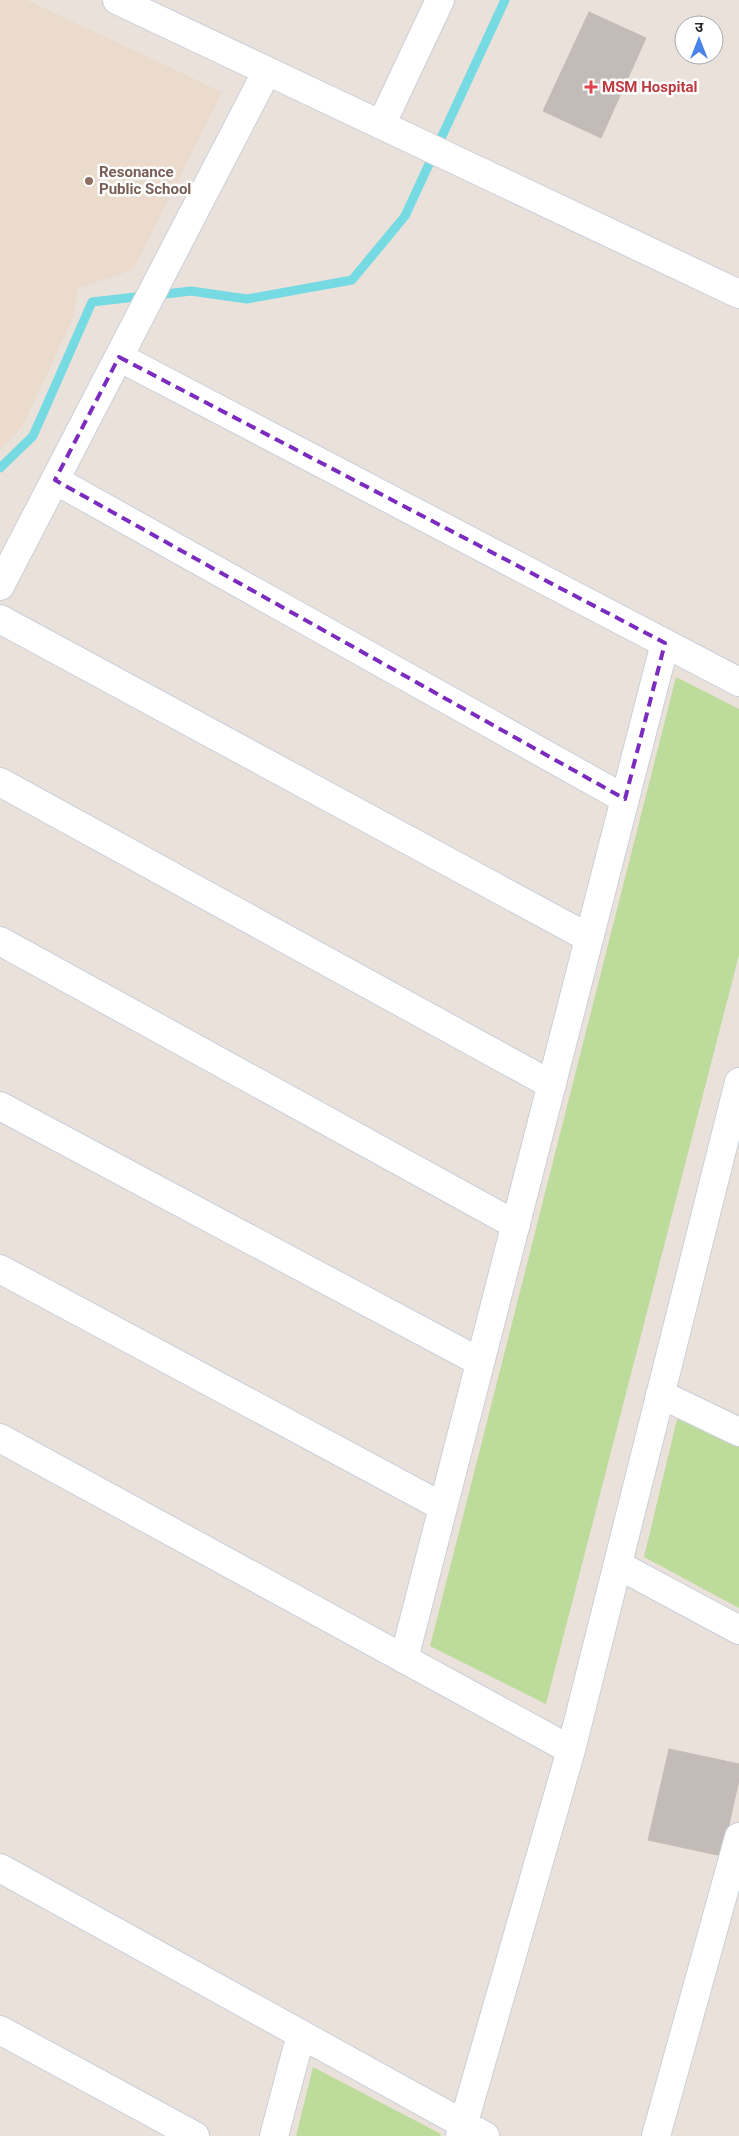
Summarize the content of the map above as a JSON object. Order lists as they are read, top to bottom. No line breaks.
{"places":{"health":["MSM Hospital"],"other":["Resonance Public School"]},"north":"top"}
